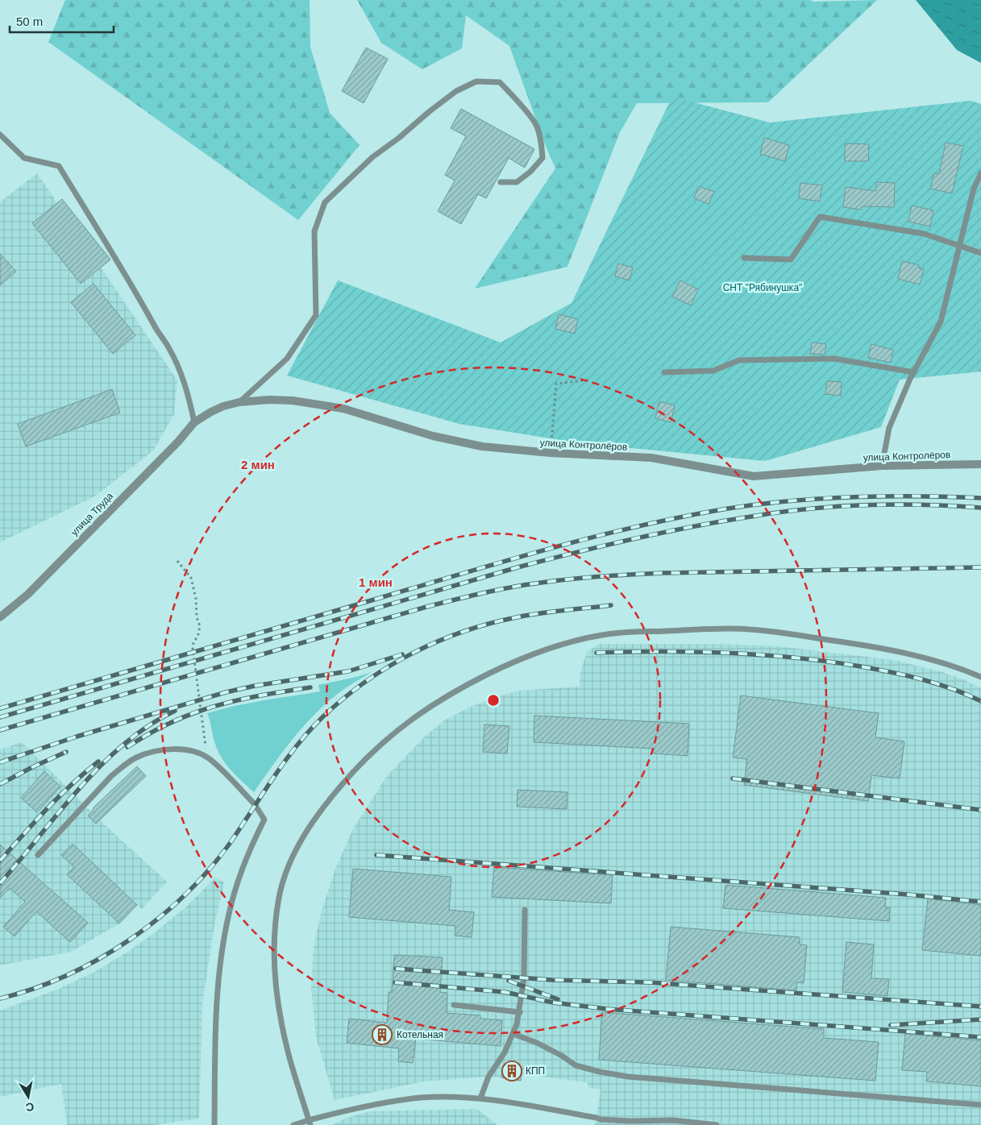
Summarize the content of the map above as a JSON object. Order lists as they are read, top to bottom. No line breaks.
{"streets":{"street":["улица Контролёров","улица Труда"]},"crossings":[["улица Контролёров","улица Труда"]],"parks":["СНТ \"Рябинушка\""],"places":{"building":["Котельная","КПП"]},"scale_bar":"50 m","north":"bottom","rings":["2 мин","1 мин"]}
